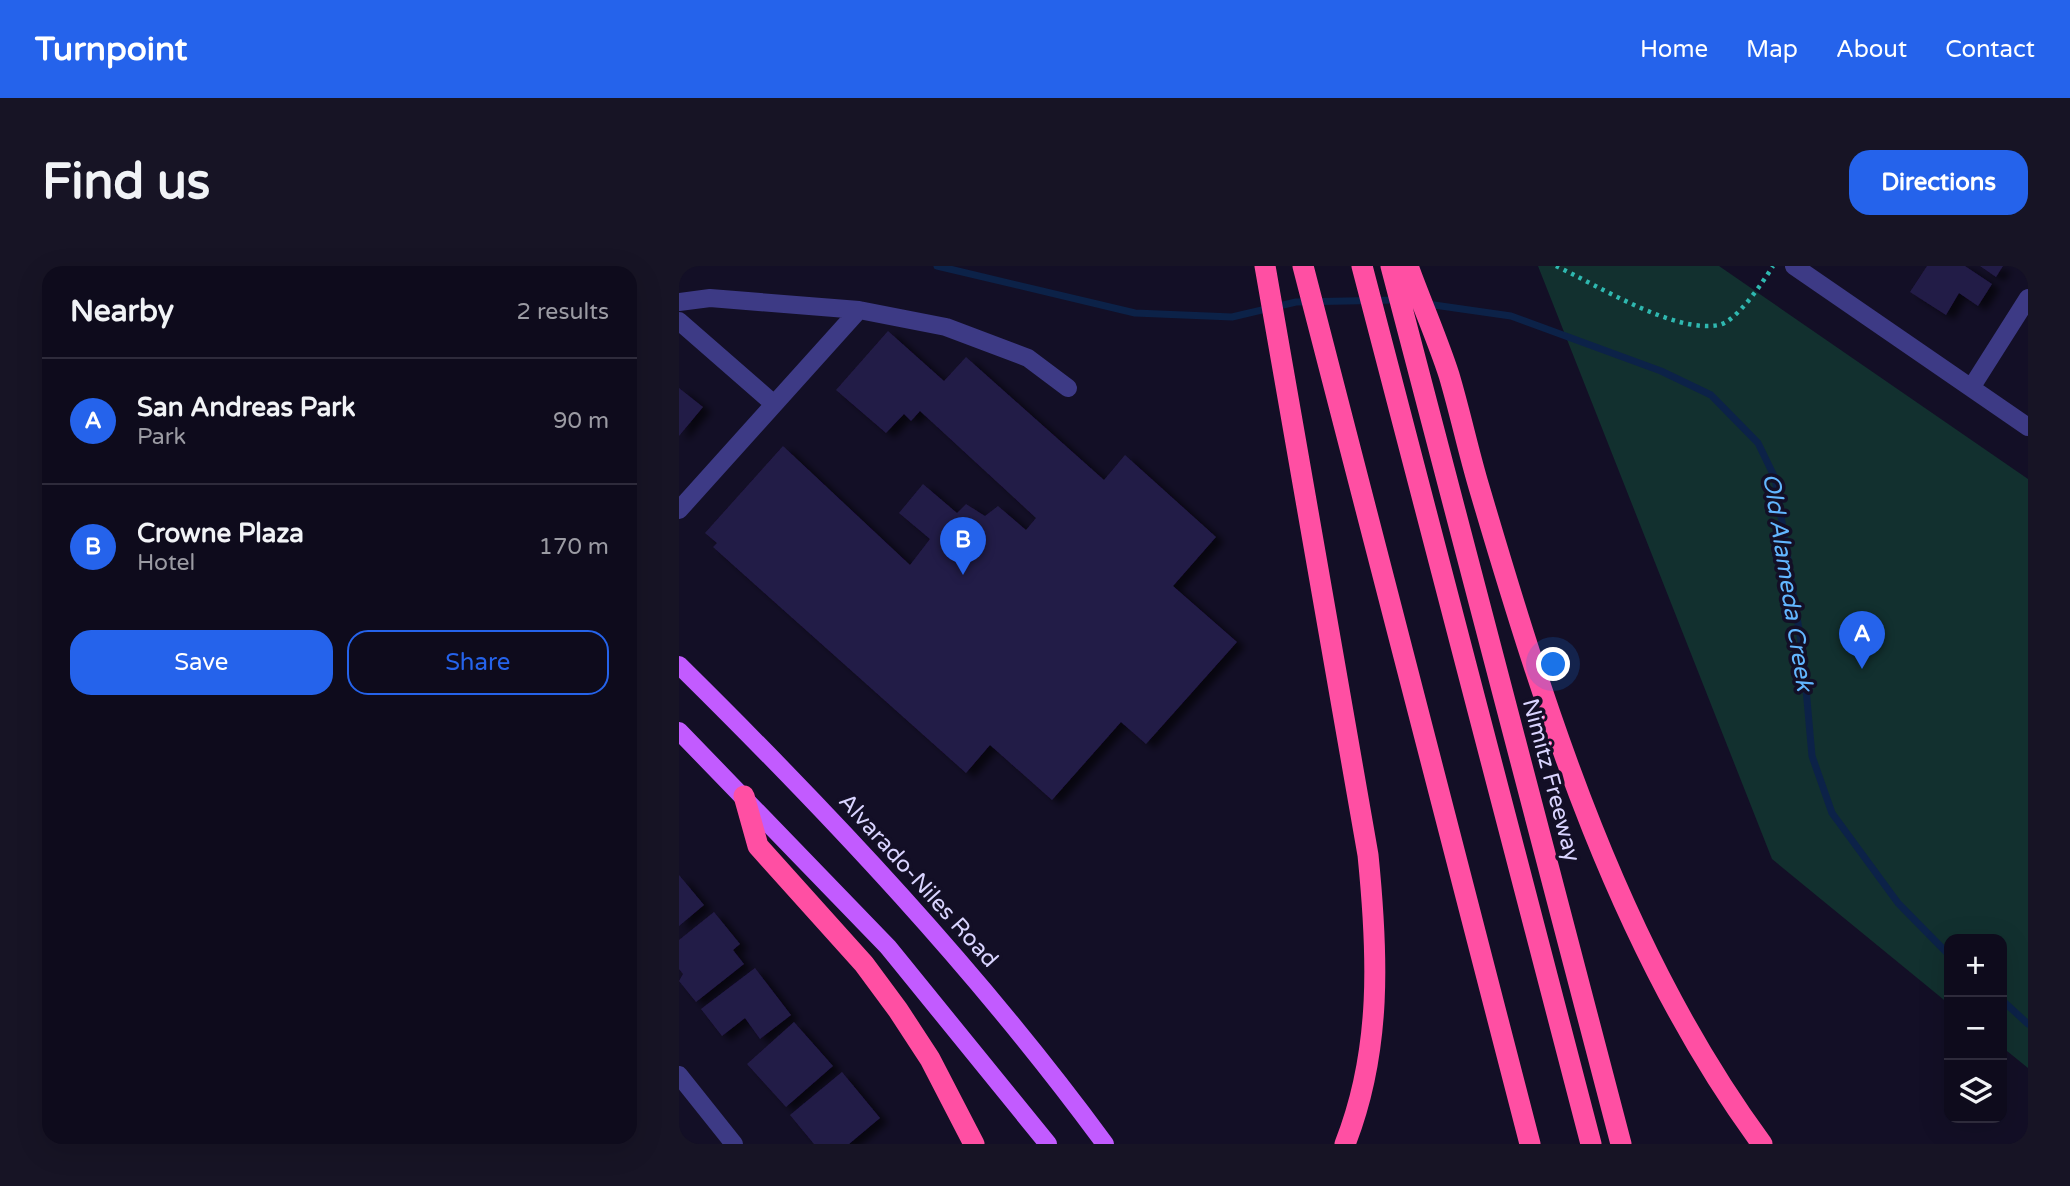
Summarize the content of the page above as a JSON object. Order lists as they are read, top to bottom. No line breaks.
{"streets":{"highway":["Nimitz Freeway"],"main road":["Alvarado-Niles Road"]},"water":["Old Alameda Creek"],"page":{"header":"Turnpoint","nav":["Home","Map","About","Contact"],"buttons":["Directions",["Save","Share"]],"title":"Find us","heading":["Nearby","2 results"],"list":[{"mark":"A","name":"San Andreas Park","note":"Park","value":"90 m"},{"mark":"B","name":"Crowne Plaza","note":"Hotel","value":"170 m"}],"pins":["B","A"],"map_buttons":["+","−"]}}
